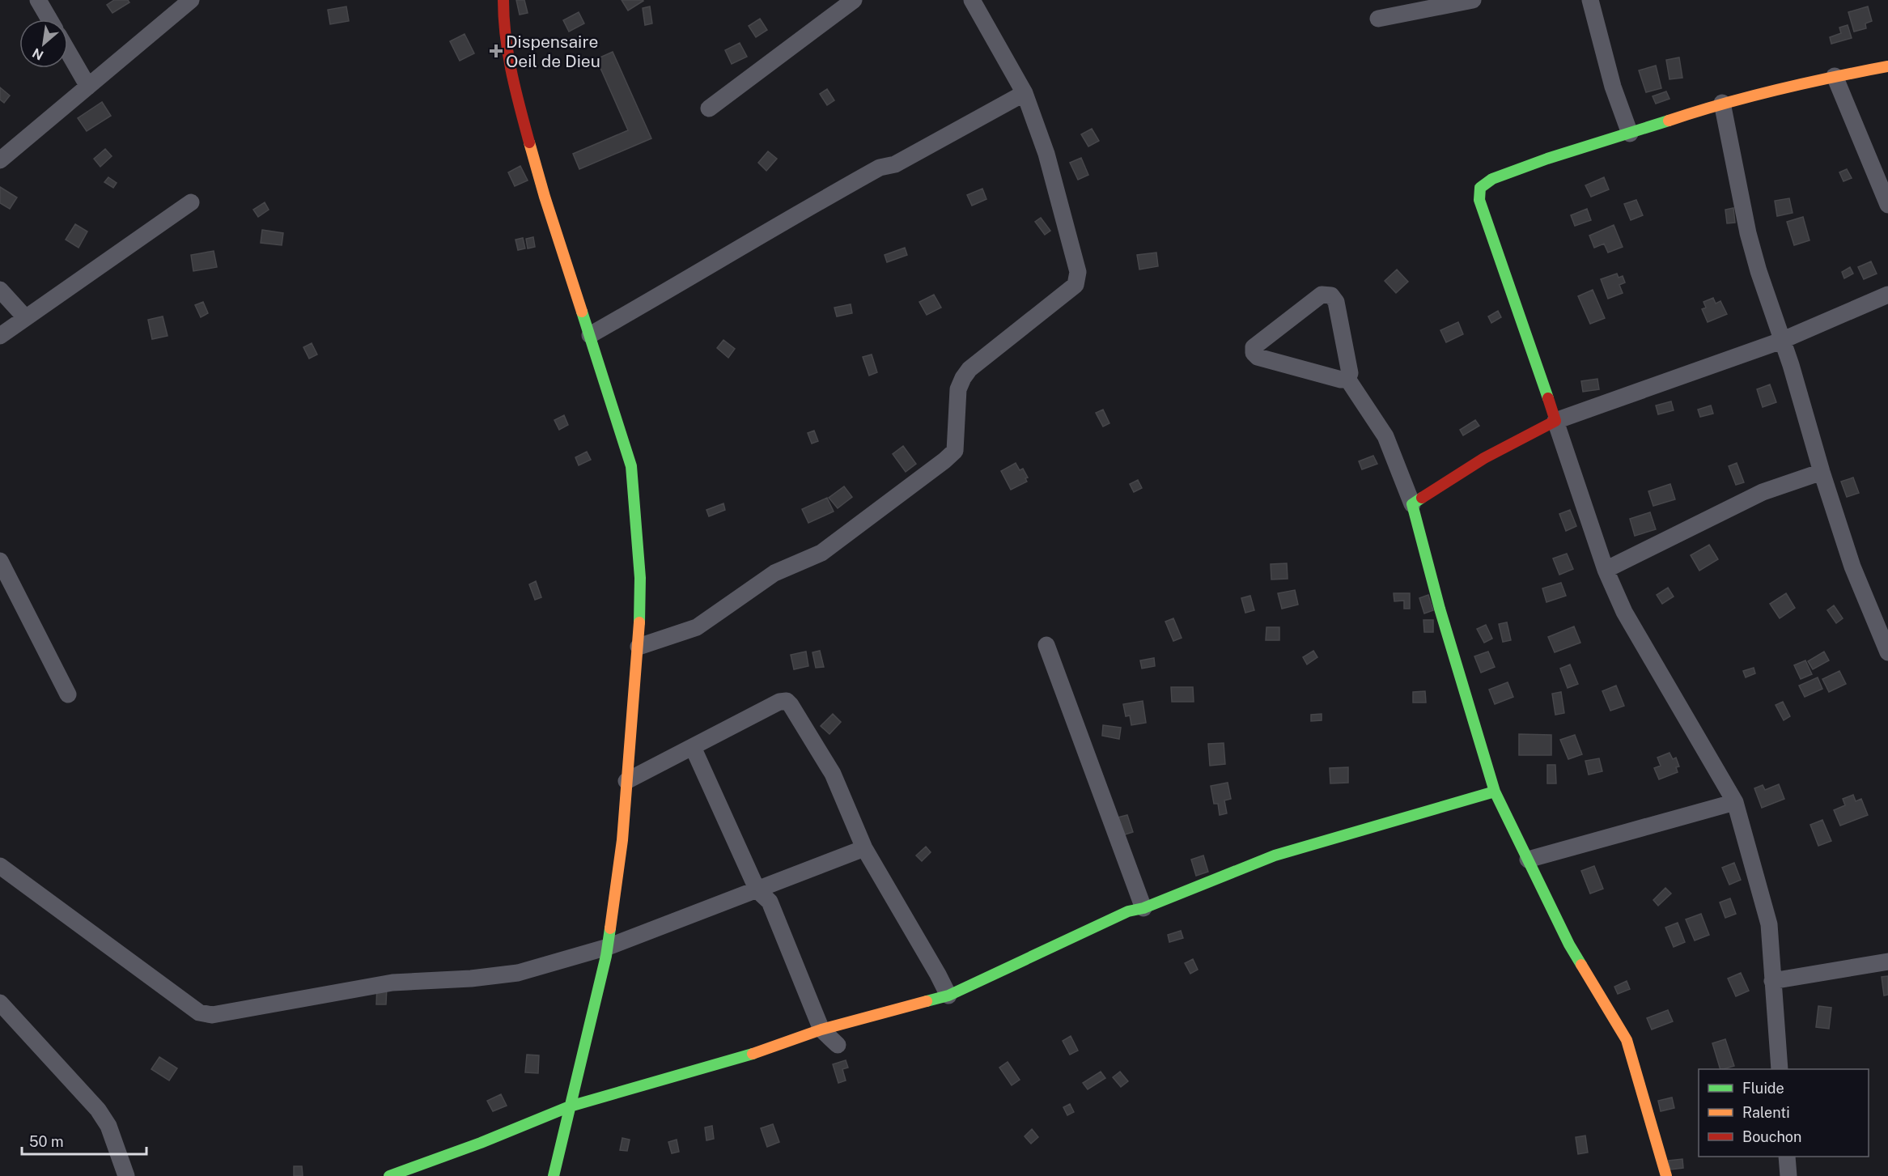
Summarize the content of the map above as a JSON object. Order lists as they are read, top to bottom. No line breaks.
{"places":{"health":["Dispensaire Oeil de Dieu"]},"legend":["Fluide","Ralenti","Bouchon"],"scale_bar":"50 m","north":"bottom left"}
